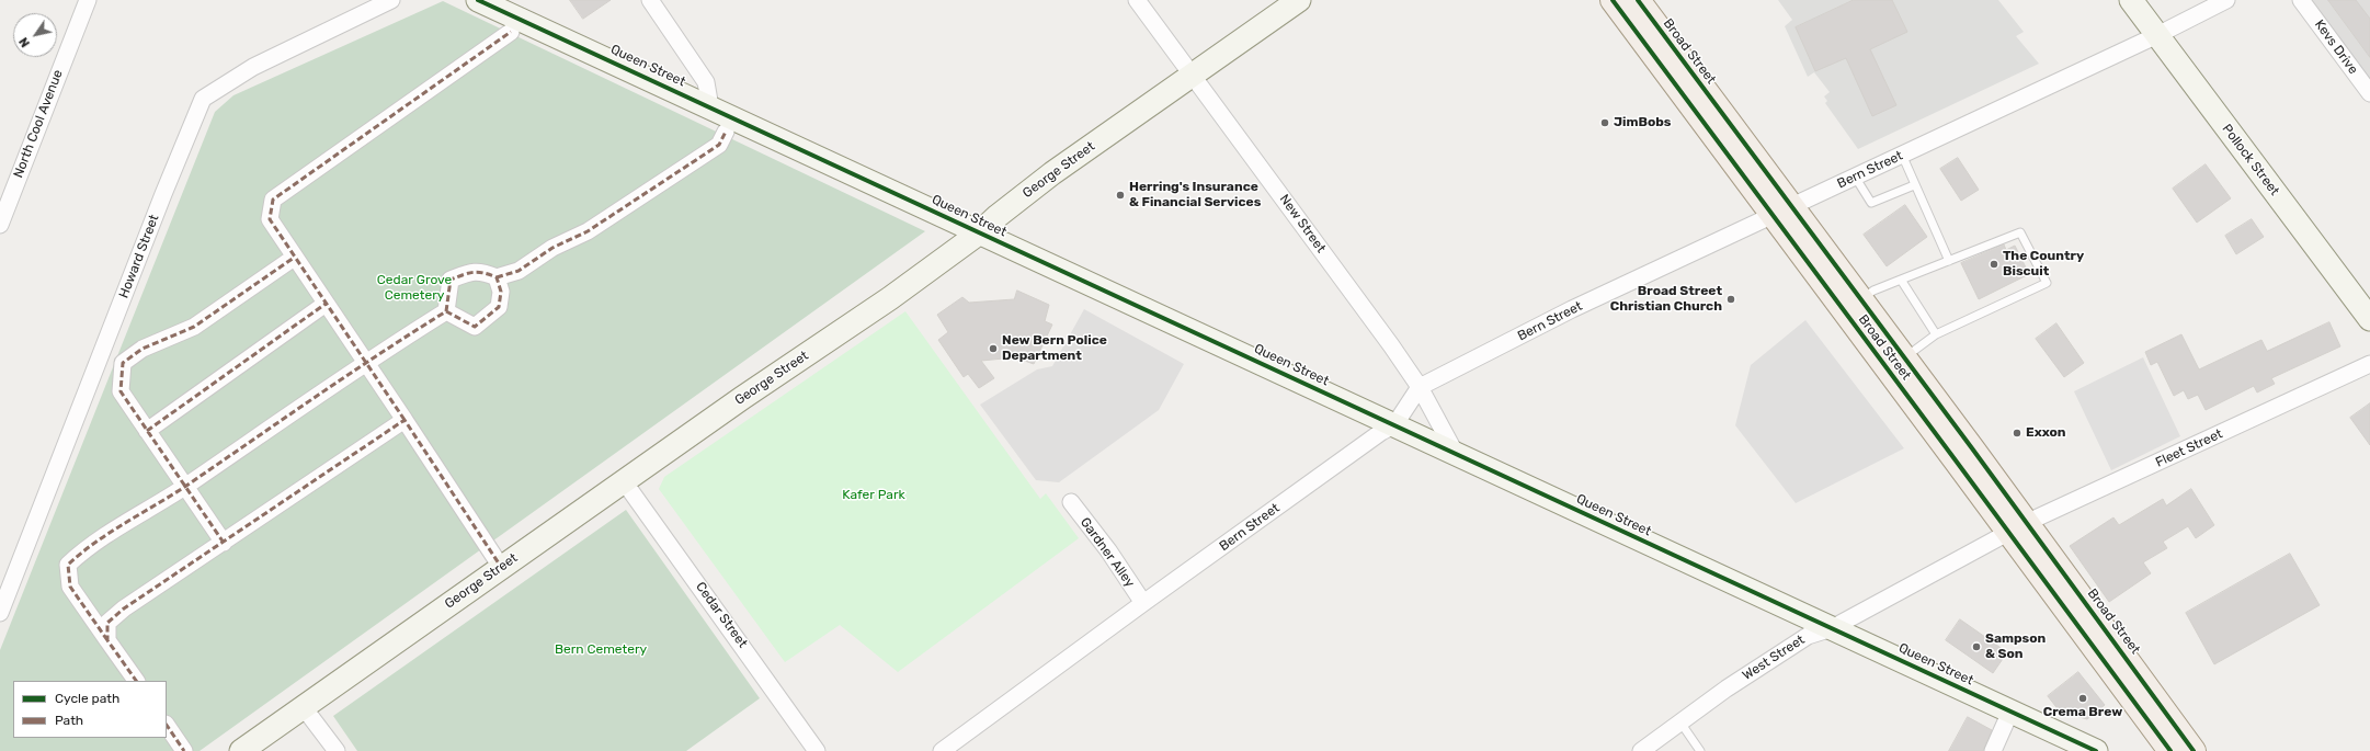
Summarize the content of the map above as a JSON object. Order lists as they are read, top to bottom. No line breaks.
{"streets":{"main road":["Broad Street"],"street":["Kevs Drive","Queen Street","North Cool Avenue","Pollock Street","George Street","Bern Street","New Street","Howard Street","Fleet Street","Gardner Alley","Cedar Street","West Street"]},"crossings":[["Broad Street","Bern Street"],["Broad Street","Fleet Street"],["Broad Street","West Street"],["Queen Street","George Street"],["Queen Street","Bern Street"],["Queen Street","New Street"],["Queen Street","West Street"],["Pollock Street","Bern Street"],["George Street","New Street"],["George Street","Cedar Street"],["Bern Street","New Street"],["Bern Street","Gardner Alley"],["Fleet Street","West Street"]],"parks":["Cedar Grove Cemetery","Kafer Park","Bern Cemetery"],"places":["JimBobs","Herring's Insurance & Financial Services","The Country Biscuit","Broad Street Christian Church","New Bern Police Department","Exxon","Sampson & Son","Crema Brew"],"legend":["Cycle path","Path"],"north":"bottom left"}
